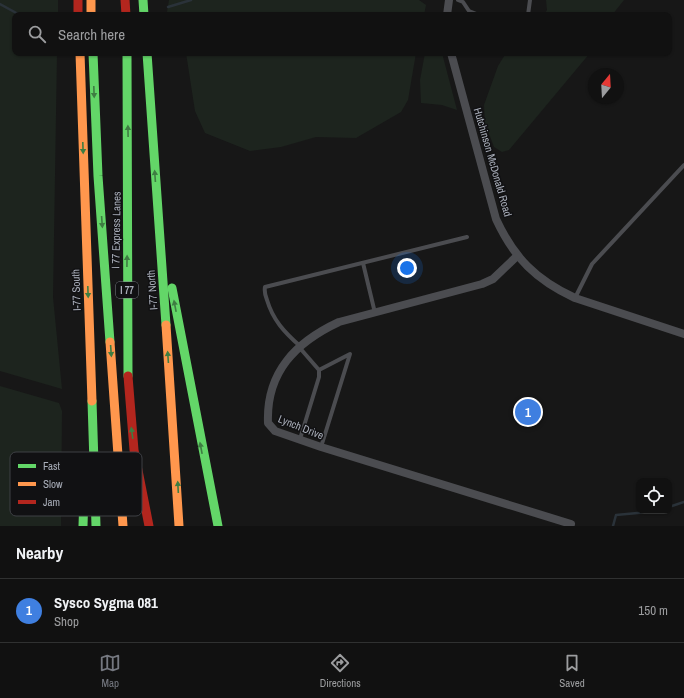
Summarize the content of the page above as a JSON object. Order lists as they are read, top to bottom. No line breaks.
{"streets":{"highway":["I 77 Express Lanes","I-77 South","I 77","I-77 North"],"street":["Hutchinson McDonald Road","Lynch Drive"]},"crossings":[["Hutchinson McDonald Road","Lynch Drive"]],"one_way":["I-77 South"],"legend":["Fast","Slow","Jam"],"north":"top","page":{"search":"Search here","pins":"1","heading":"Nearby","list":[{"mark":"1","name":"Sysco Sygma 081","note":"Shop","value":"150 m"}],"nav":["Map","Directions","Saved"]}}
